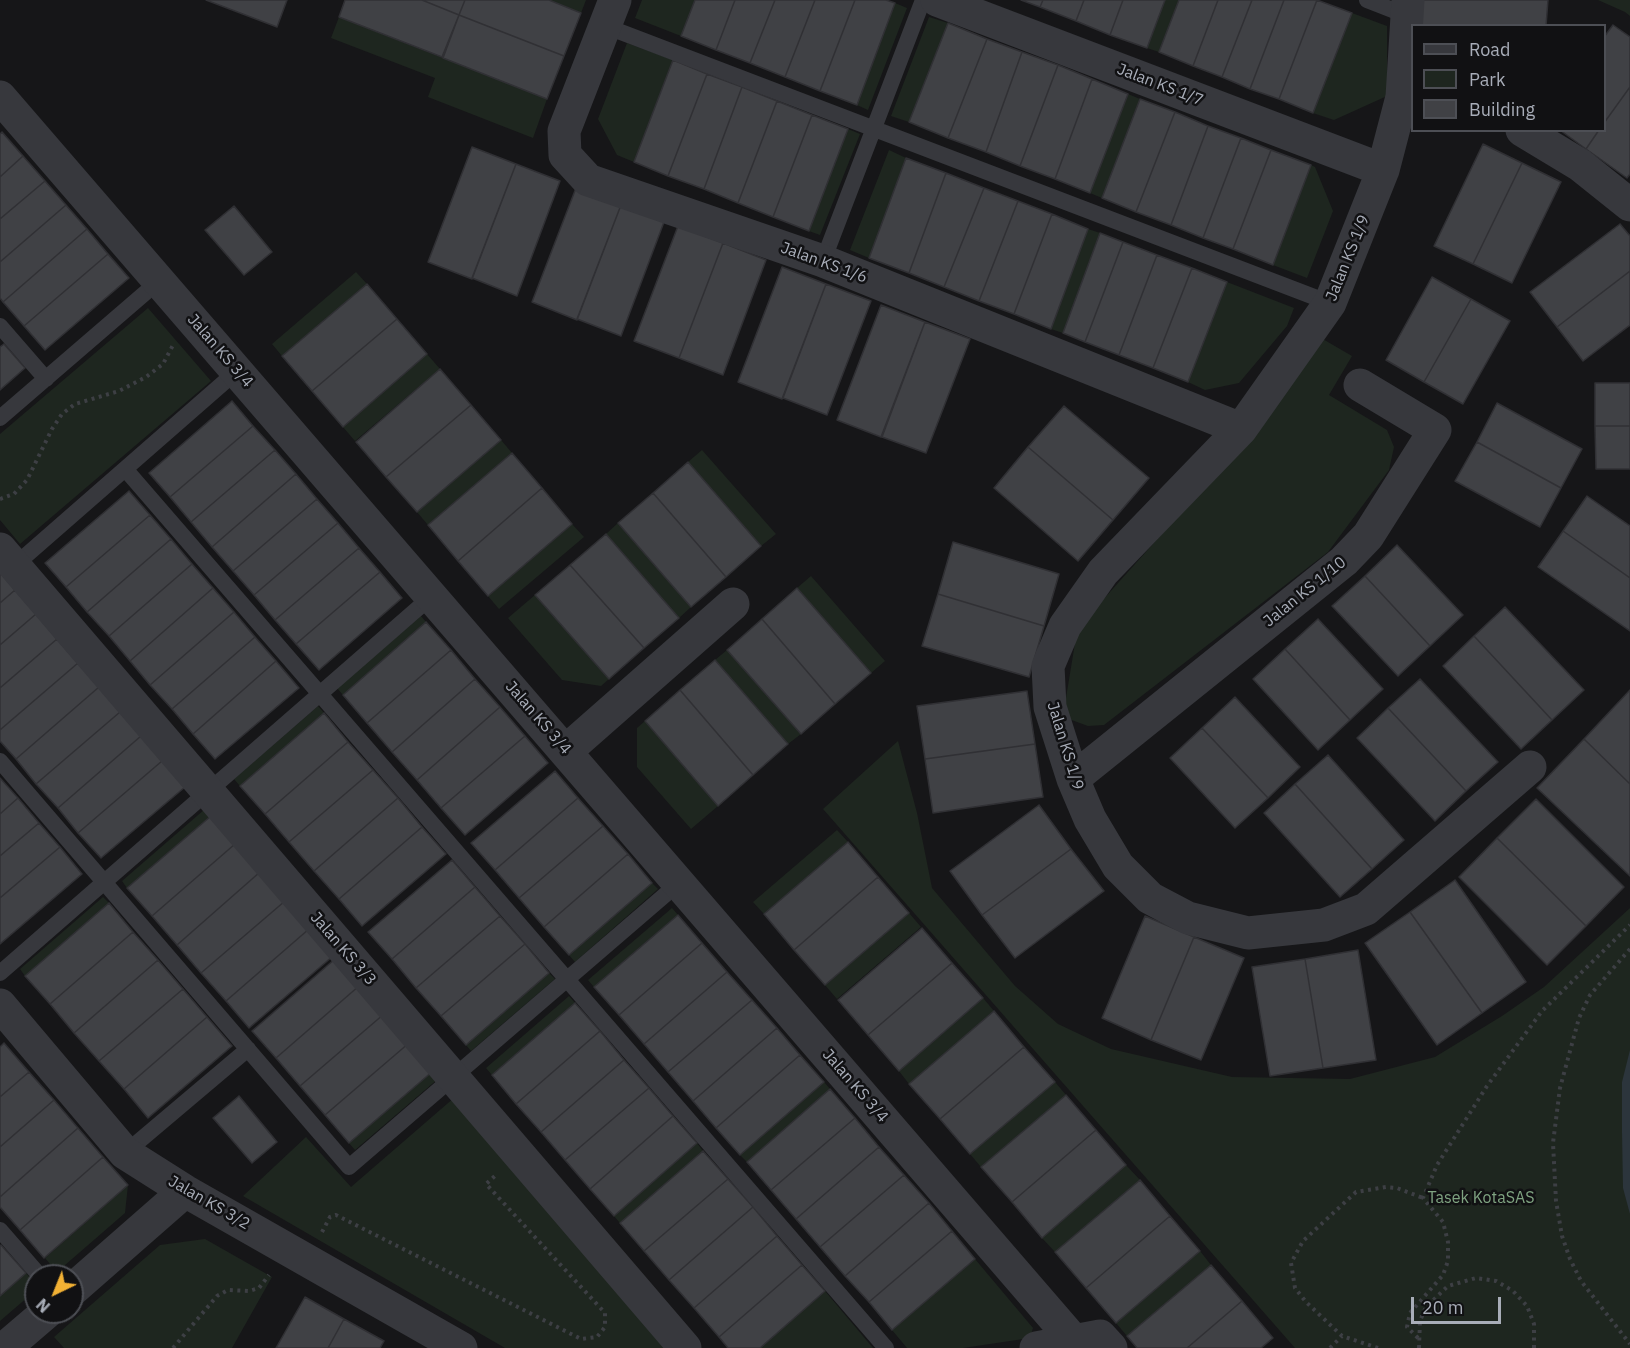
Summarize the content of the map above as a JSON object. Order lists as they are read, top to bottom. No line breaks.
{"streets":{"street":["Jalan KS 1/7","Jalan KS 1/9","Jalan KS 1/6","Jalan KS 3/4","Jalan KS 1/10","Jalan KS 3/3","Jalan KS 3/2"]},"crossings":[["Jalan KS 1/7","Jalan KS 1/9"],["Jalan KS 1/9","Jalan KS 1/6"],["Jalan KS 1/9","Jalan KS 1/10"]],"parks":["Tasek KotaSAS"],"legend":["Road","Park","Building"],"scale_bar":"20 m","north":"bottom left"}
